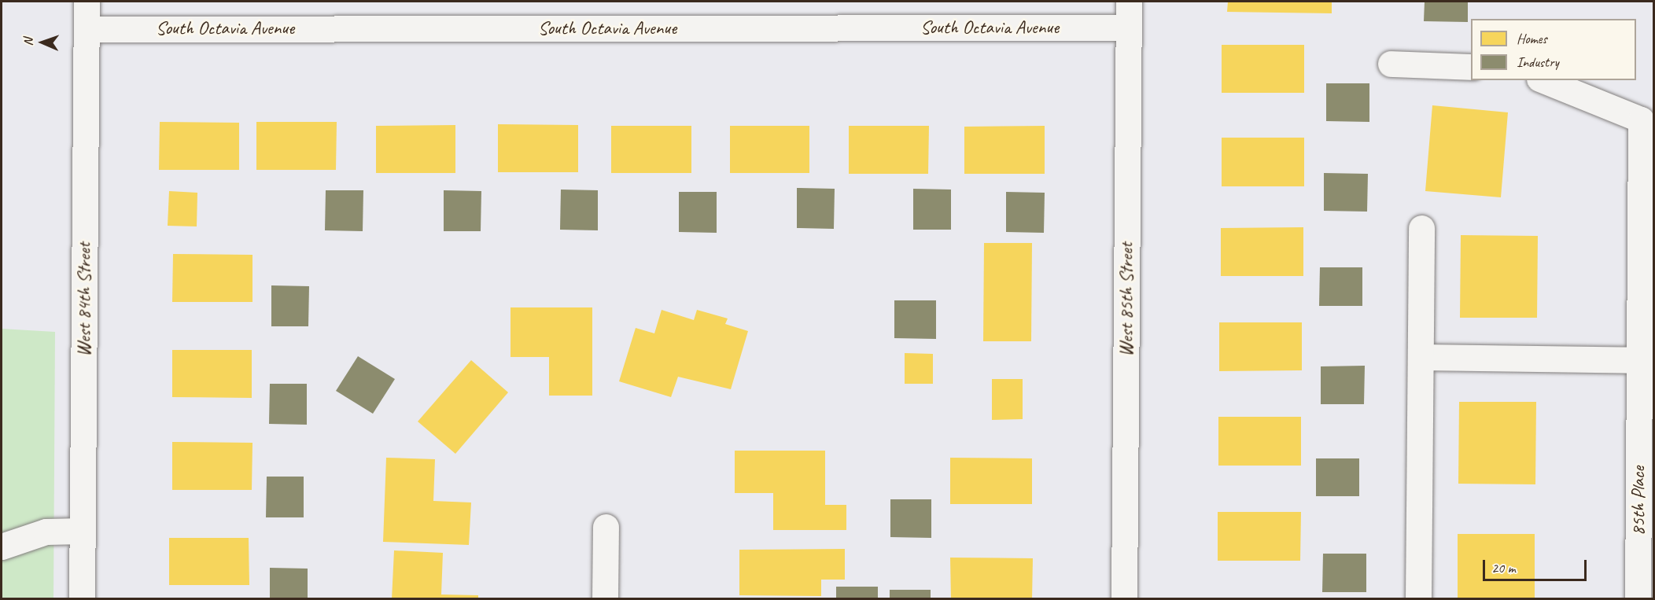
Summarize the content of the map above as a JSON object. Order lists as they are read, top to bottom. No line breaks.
{"streets":{"street":["South Octavia Avenue","West 84th Street","West 85th Street","85th Place"]},"crossings":[["South Octavia Avenue","West 84th Street"],["South Octavia Avenue","West 85th Street"]],"legend":["Homes","Industry"],"scale_bar":"20 m","north":"left"}
